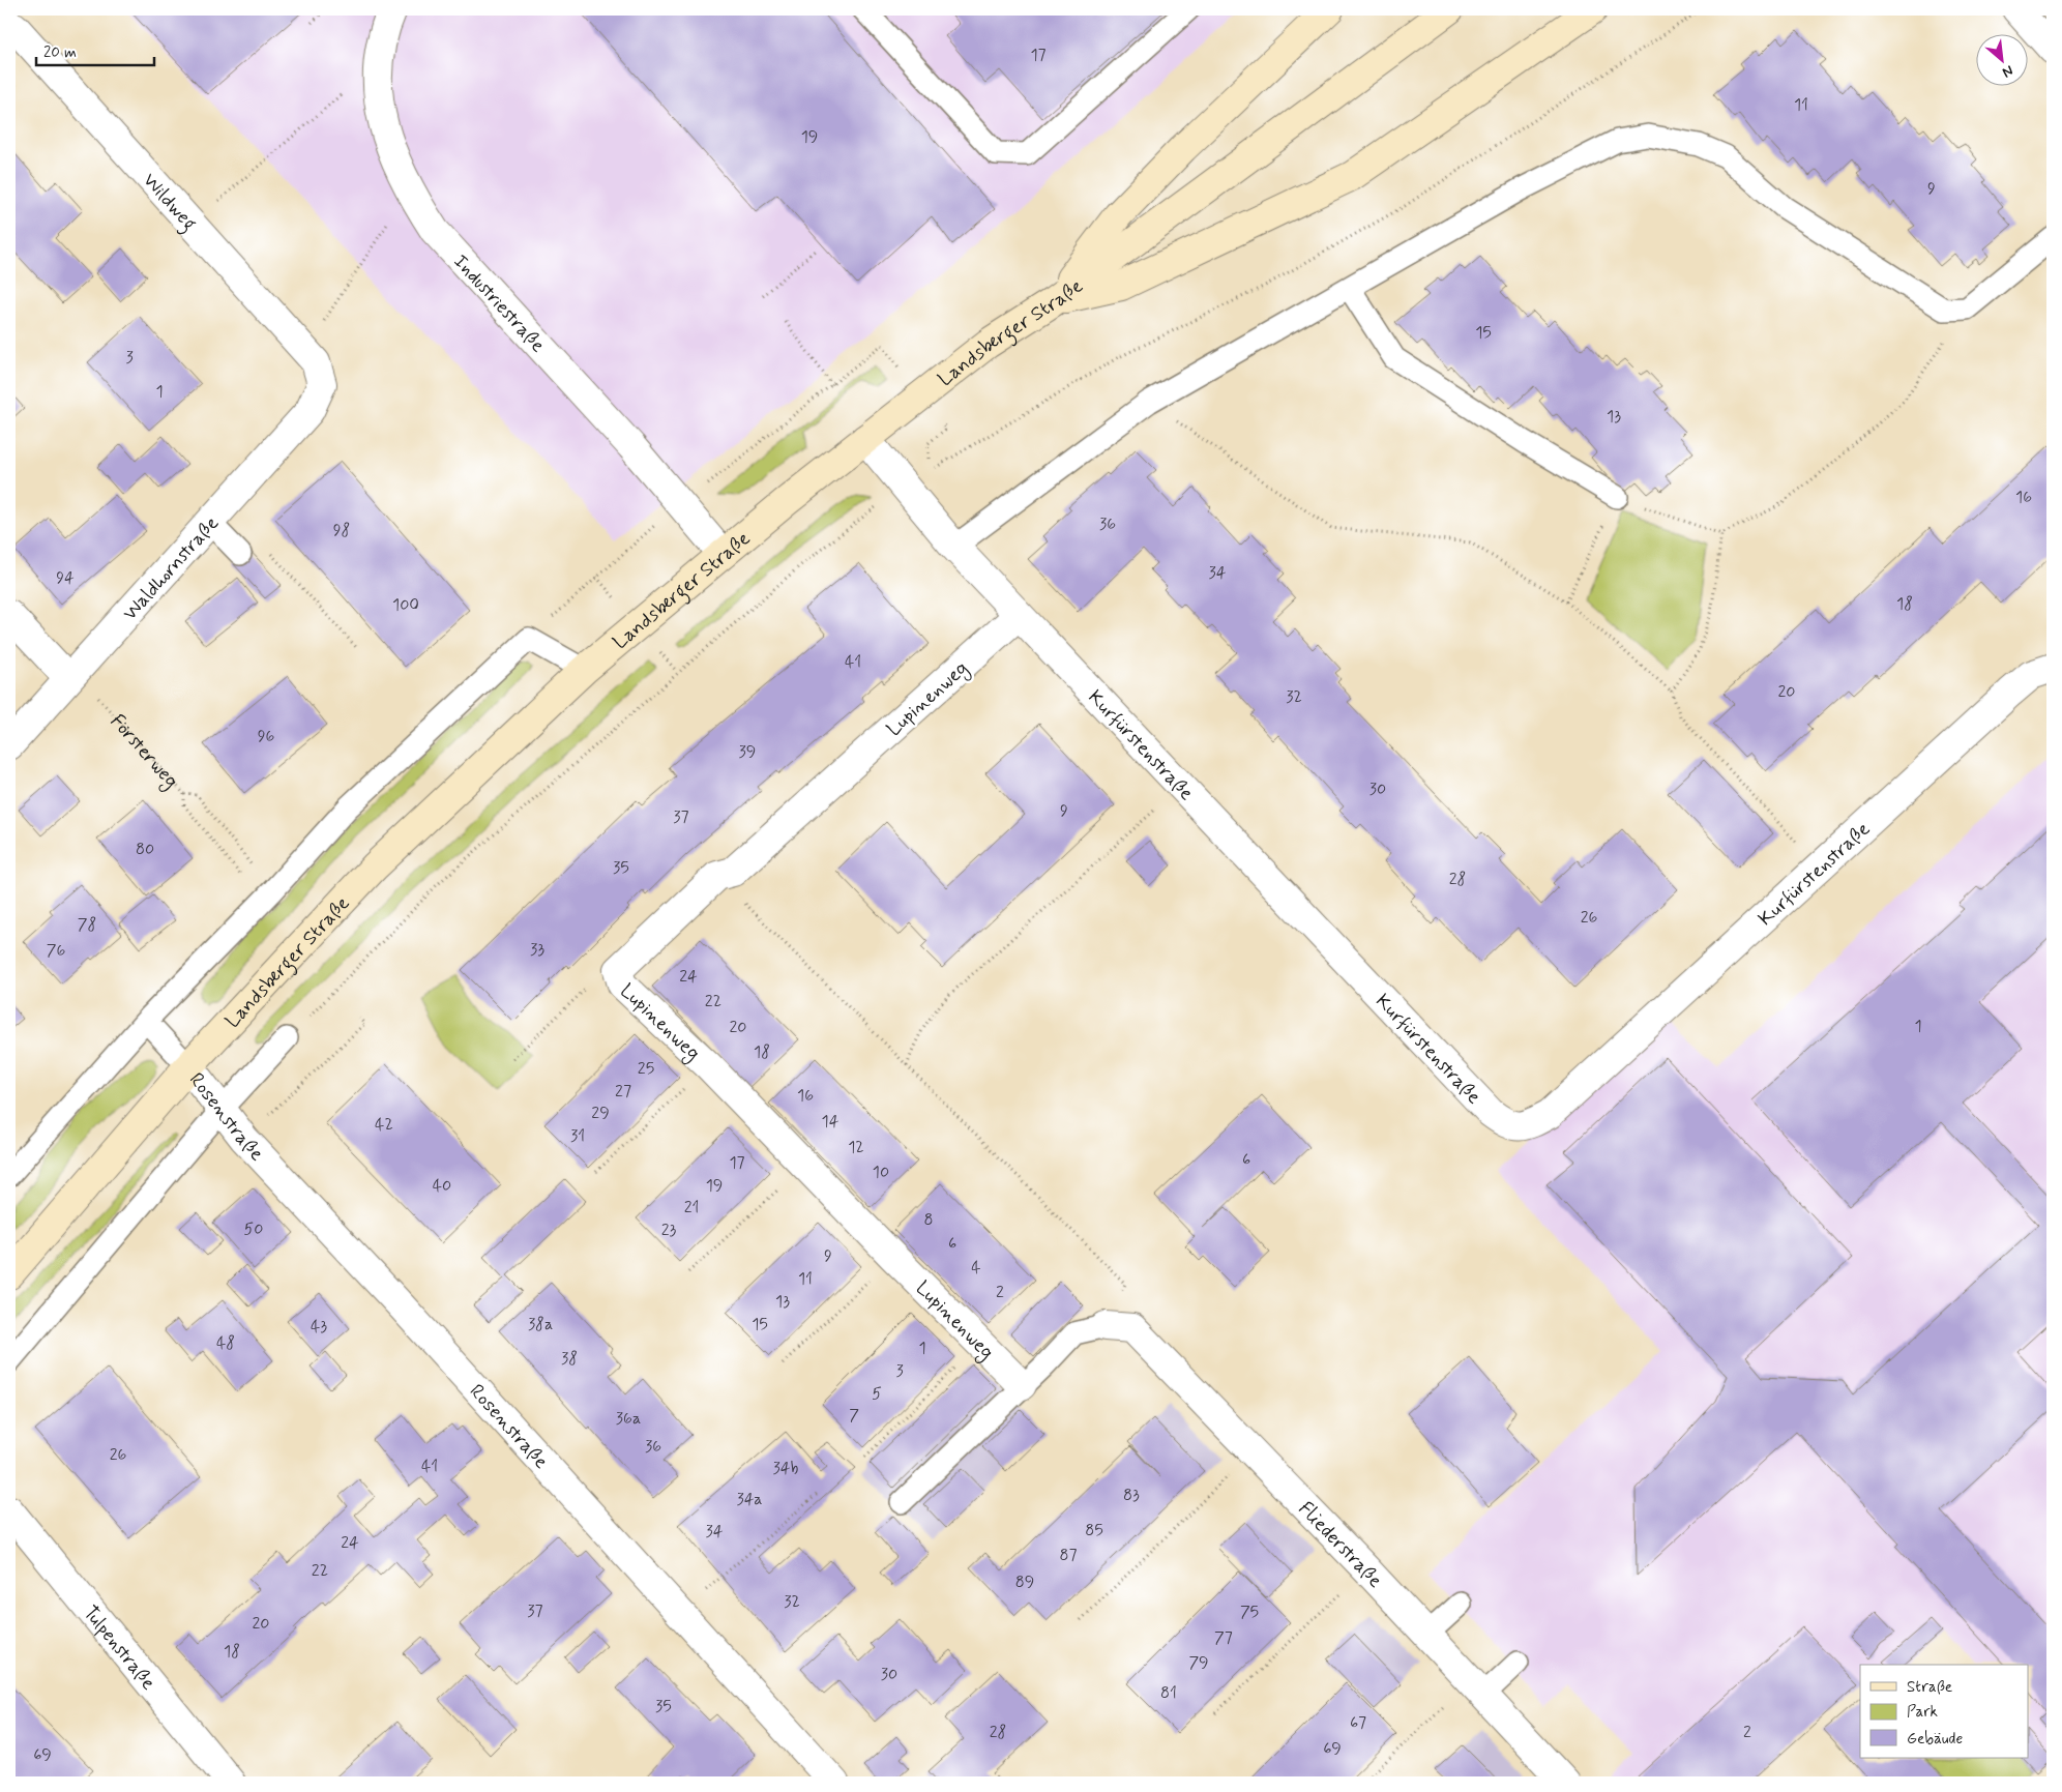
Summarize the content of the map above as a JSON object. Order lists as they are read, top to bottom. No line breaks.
{"streets":{"main road":["Landsberger Straße"],"street":["Wildweg","Industriestraße","Waldhornstraße","Lupinenweg","Kurfürstenstraße","Rosenstraße","Fliederstraße","Tulpenstraße"],"path":["Försterweg"]},"crossings":[["Wildweg","Waldhornstraße"],["Industriestraße","Landsberger Straße"],["Landsberger Straße","Kurfürstenstraße"],["Landsberger Straße","Rosenstraße"],["Waldhornstraße","Försterweg"],["Lupinenweg","Kurfürstenstraße"]],"house_numbers":["17","11","19","9","15","3","1","13","16","36","98","34","94","18","100","41","20","32","96","39","30","9","37","80","35","28","26","78","33","76","24","22","1","20","18","25","27","16","29","14","42","31","12","6","17","10","40","19","21","8","50","23","6","9","4","11","2","13","38a","15","43","48","1","38","3","5","7","36a","36","26","41","34b","83","34a","85","34","24","87","22","89","32","37","75","20","77","18","79","30","81","35","67","28","2","69","69"],"legend":["Straße","Park","Gebäude"],"scale_bar":"20 m","north":"bottom right"}
